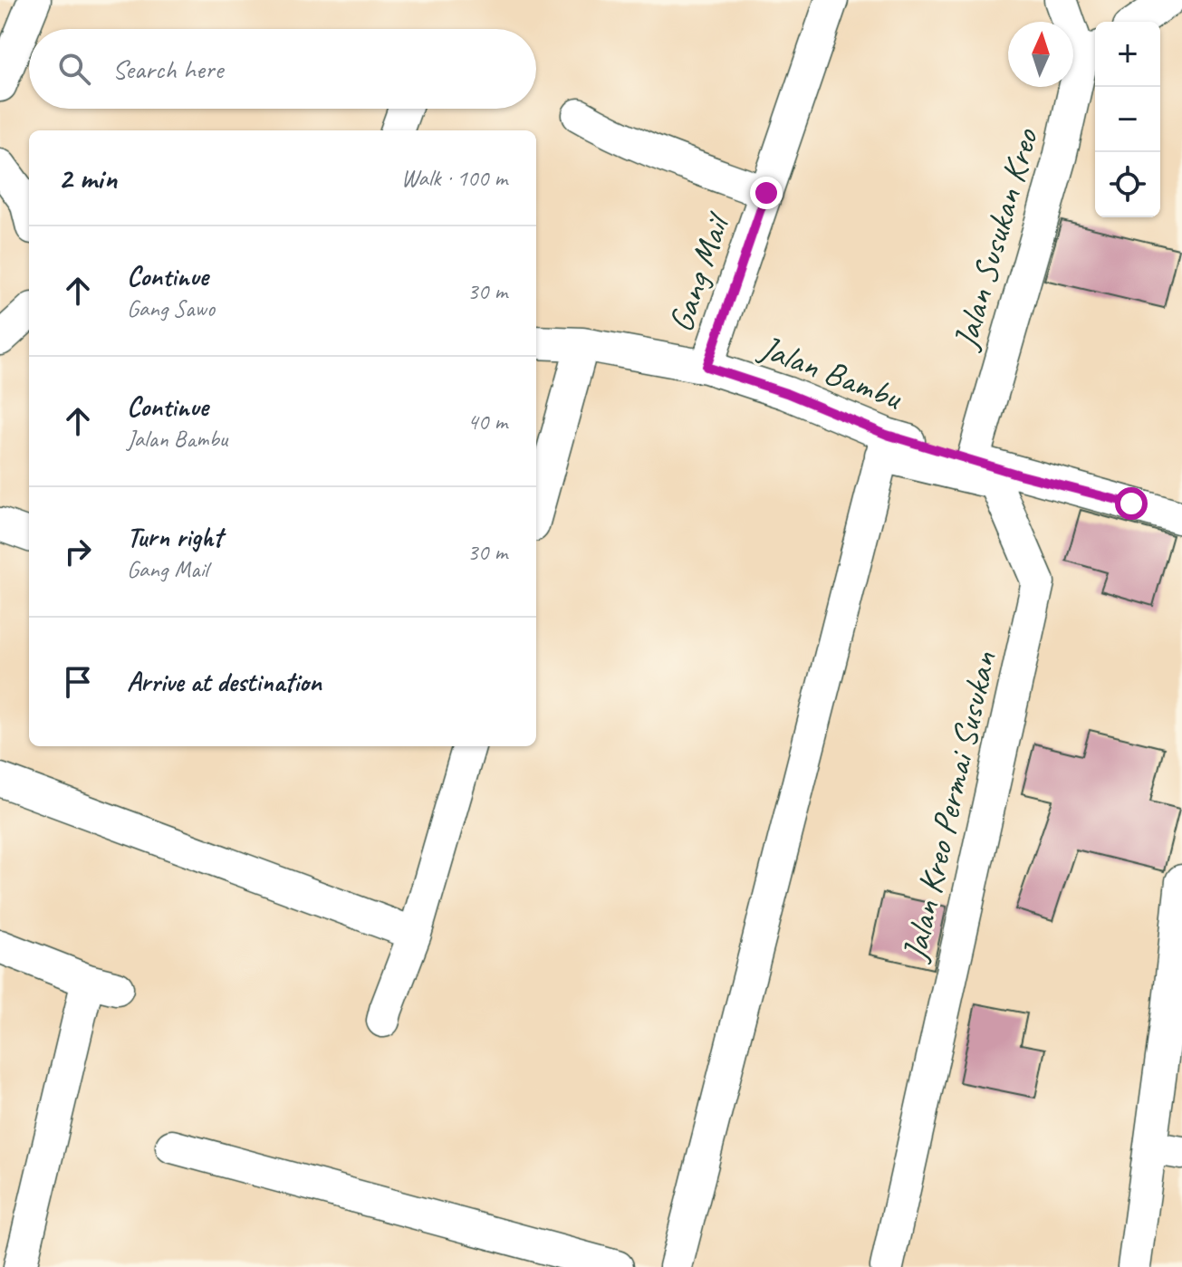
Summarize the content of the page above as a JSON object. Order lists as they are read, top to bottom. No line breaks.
{"streets":{"street":["Jalan Susukan Kreo","Gang Mail","Jalan Bambu","Jalan Kreo Permai Susukan"]},"crossings":[["Jalan Susukan Kreo","Jalan Bambu"],["Gang Mail","Jalan Bambu"],["Jalan Bambu","Jalan Kreo Permai Susukan"]],"north":"top","page":{"map_buttons":["+","−"],"search":"Search here","heading":["2 min","Walk · 100 m"],"list":[["Continue","Gang Sawo","30 m"],["Continue","Jalan Bambu","40 m"],["Turn right","Gang Mail","30 m"],"Arrive at destination"]}}
